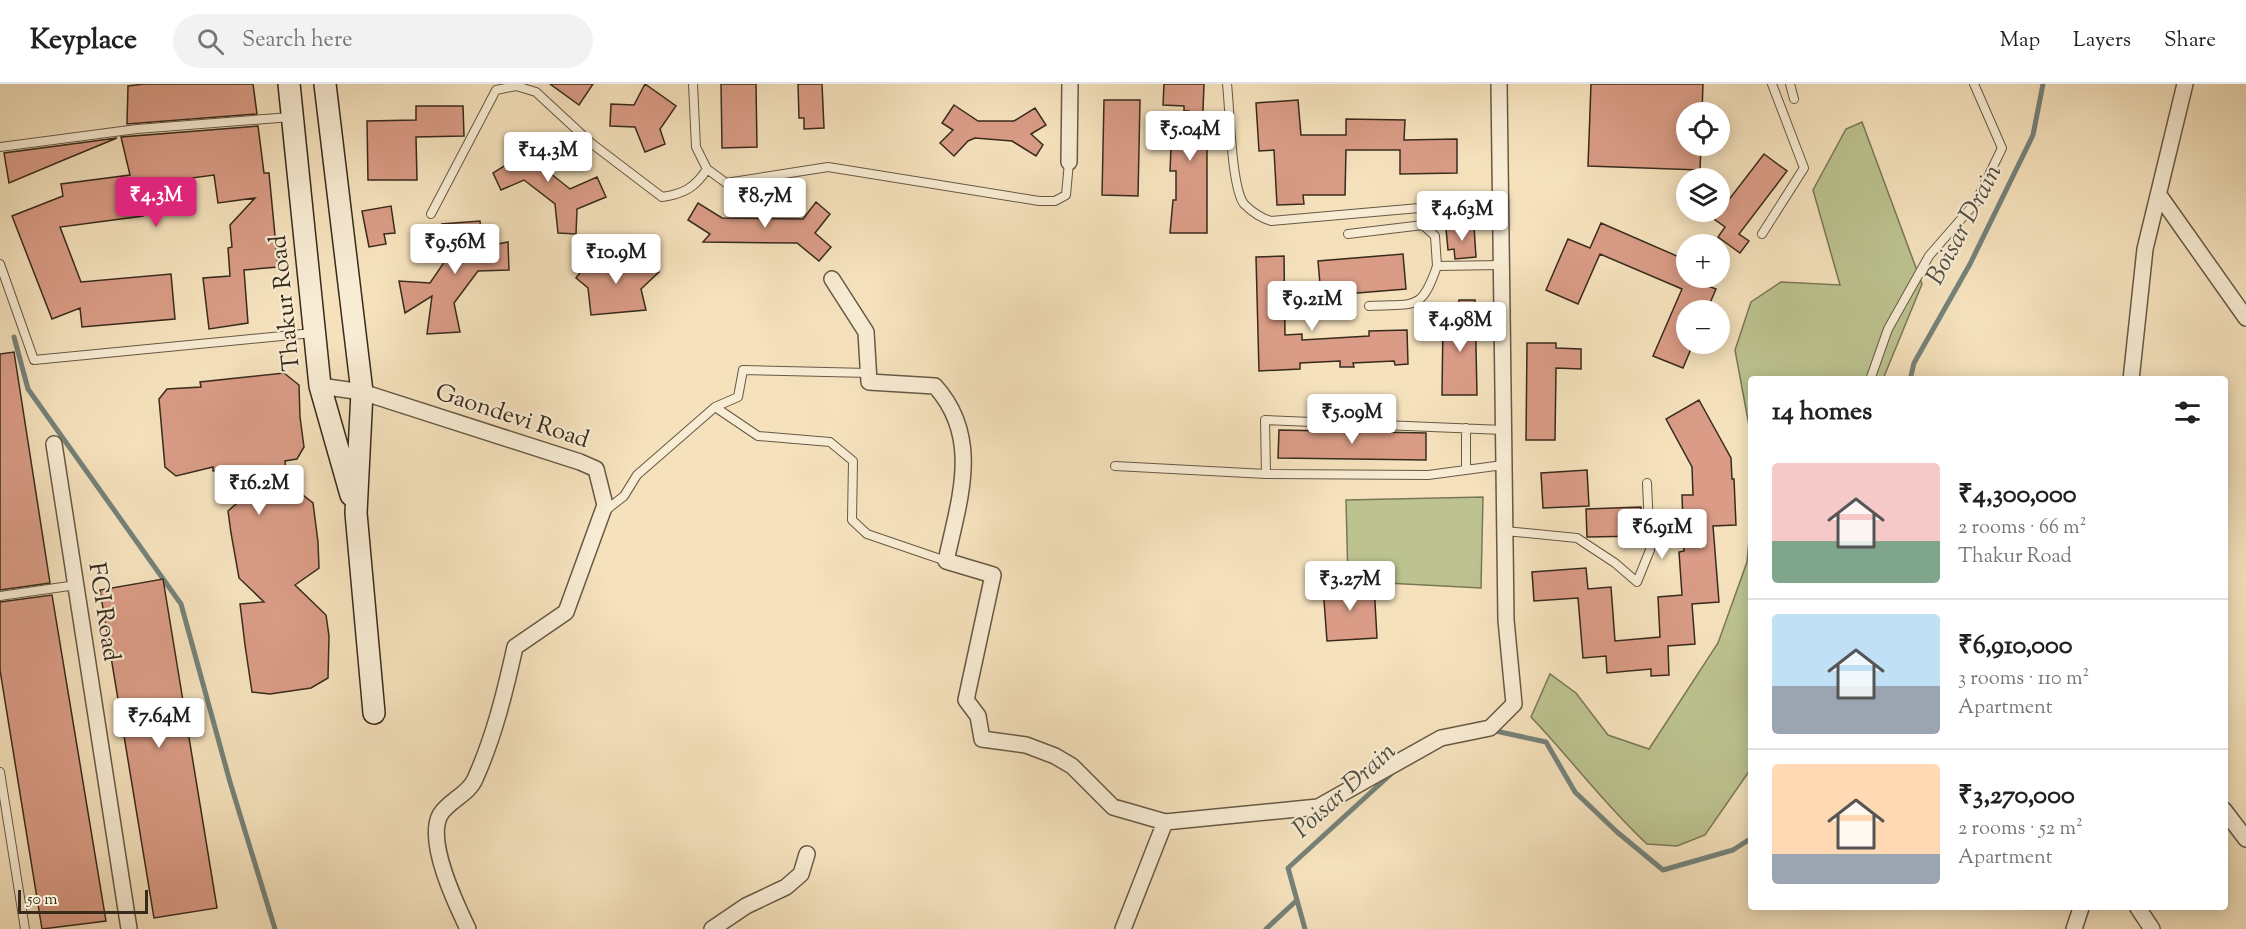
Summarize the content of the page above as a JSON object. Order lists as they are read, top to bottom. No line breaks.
{"streets":{"street":["Thakur Road","Gaondevi Road","FCI Road"]},"crossings":[["Thakur Road","Gaondevi Road"]],"water":["Boisar Drain","Poisar Drain"],"scale_bar":"50 m","page":{"header":"Keyplace","search":"Search here","nav":["Map","Layers","Share"],"map_buttons":["+","−"],"price":["₹5.04M","₹14.3M","₹4.3M","₹8.7M","₹4.63M","₹9.56M","₹10.9M","₹9.21M","₹4.98M","₹5.09M","₹16.2M","₹6.91M","₹3.27M","₹7.64M"],"heading":"14 homes","list":[{"name":"₹4,300,000","note":"2 rooms · 66 m² · Thakur Road"},{"name":"₹6,910,000","note":"3 rooms · 110 m² · Apartment"},{"name":"₹3,270,000","note":"2 rooms · 52 m² · Apartment"}],"scale":"50 m"}}
